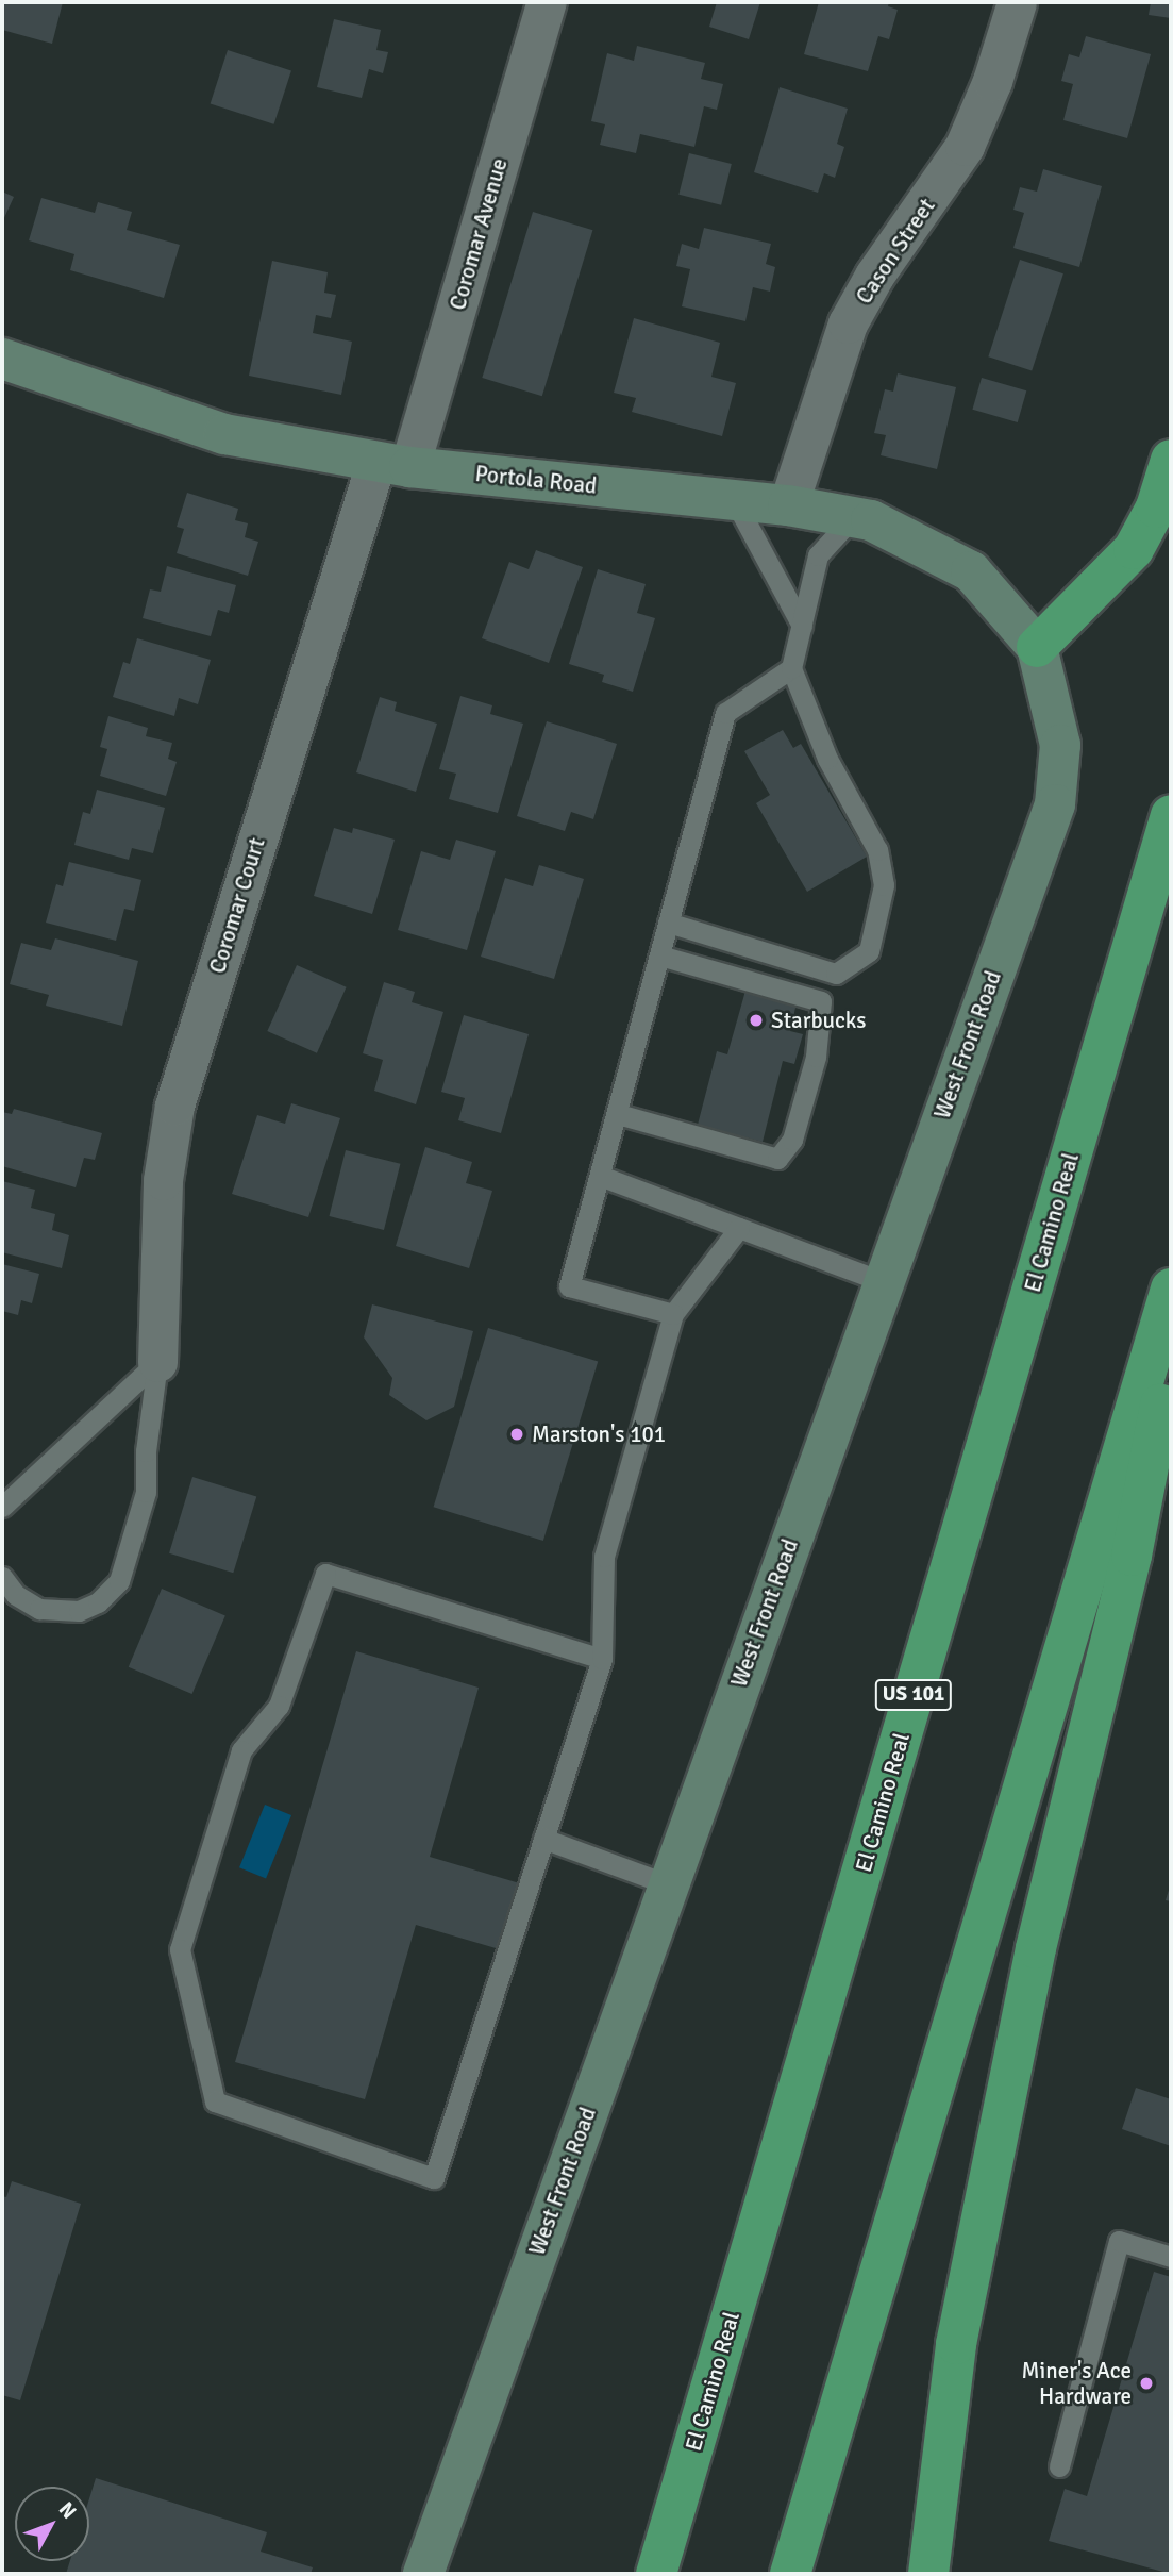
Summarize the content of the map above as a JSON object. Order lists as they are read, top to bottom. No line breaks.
{"streets":{"highway":["El Camino Real","US 101"],"street":["Coromar Avenue","Cason Street","Portola Road","Coromar Court","West Front Road"]},"crossings":[["Coromar Avenue","Portola Road"],["Coromar Avenue","Coromar Court"],["Cason Street","Portola Road"],["Portola Road","Coromar Court"],["Portola Road","West Front Road"]],"places":["Starbucks","Marston's 101","Miner's Ace Hardware"],"north":"top right"}
